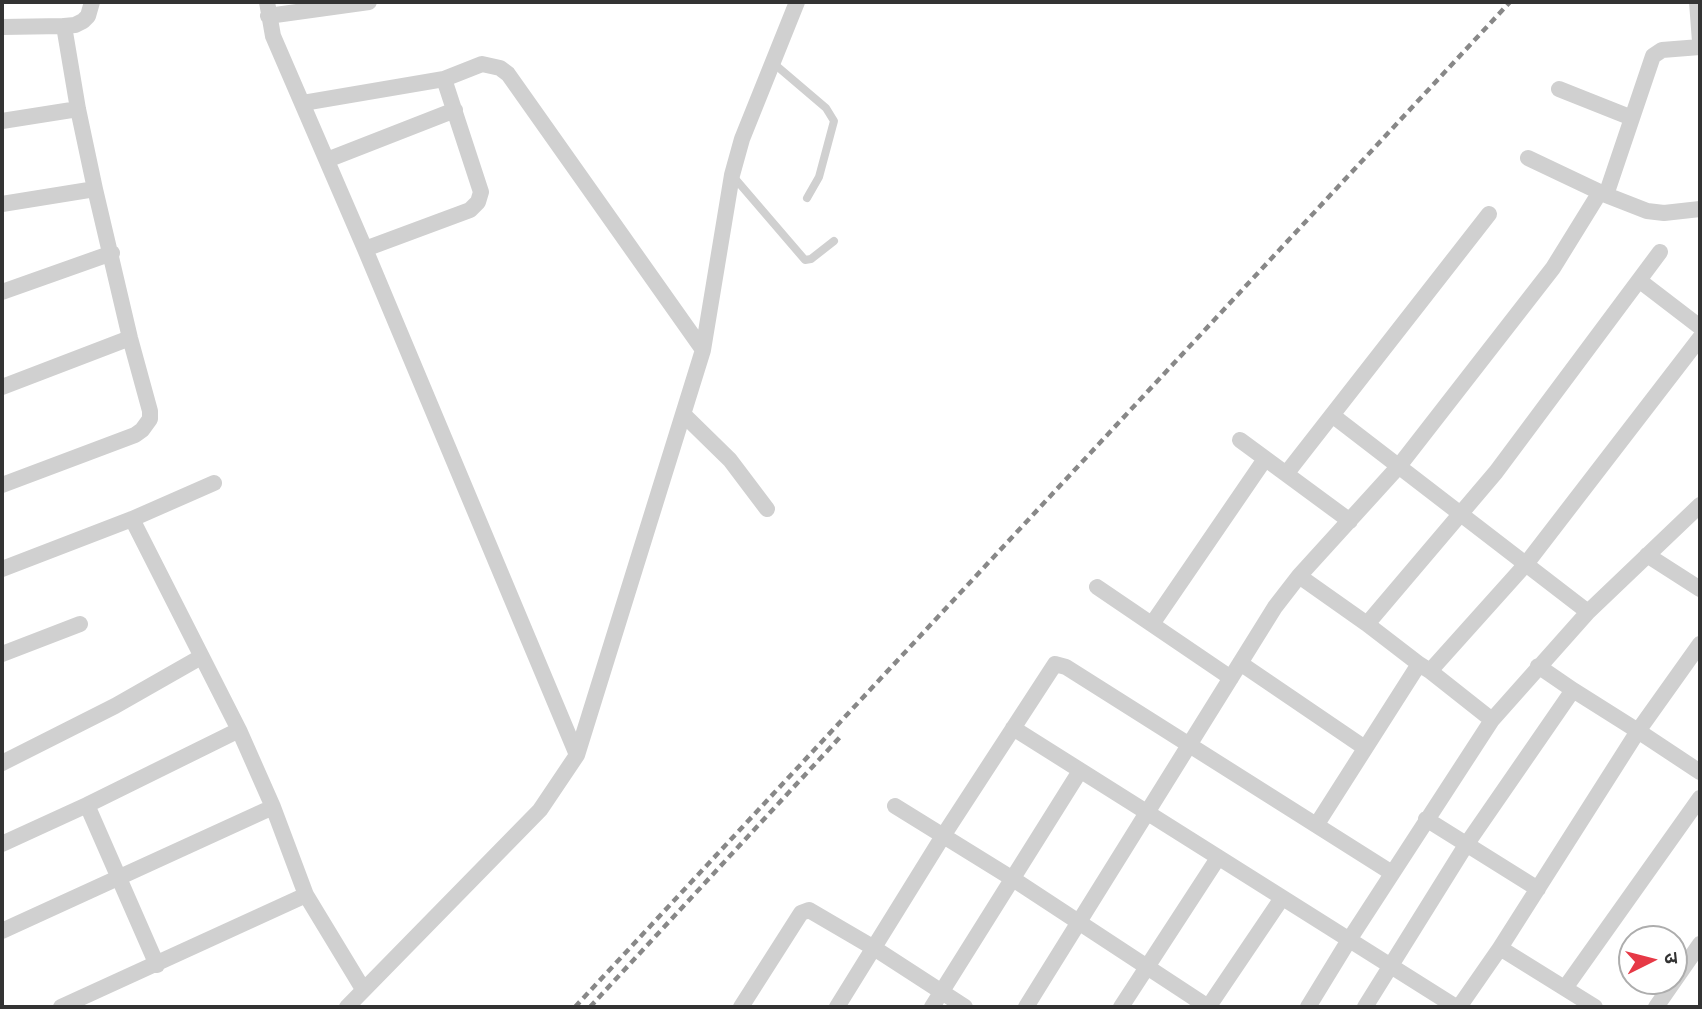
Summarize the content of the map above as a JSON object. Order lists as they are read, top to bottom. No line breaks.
{"north":"right"}
